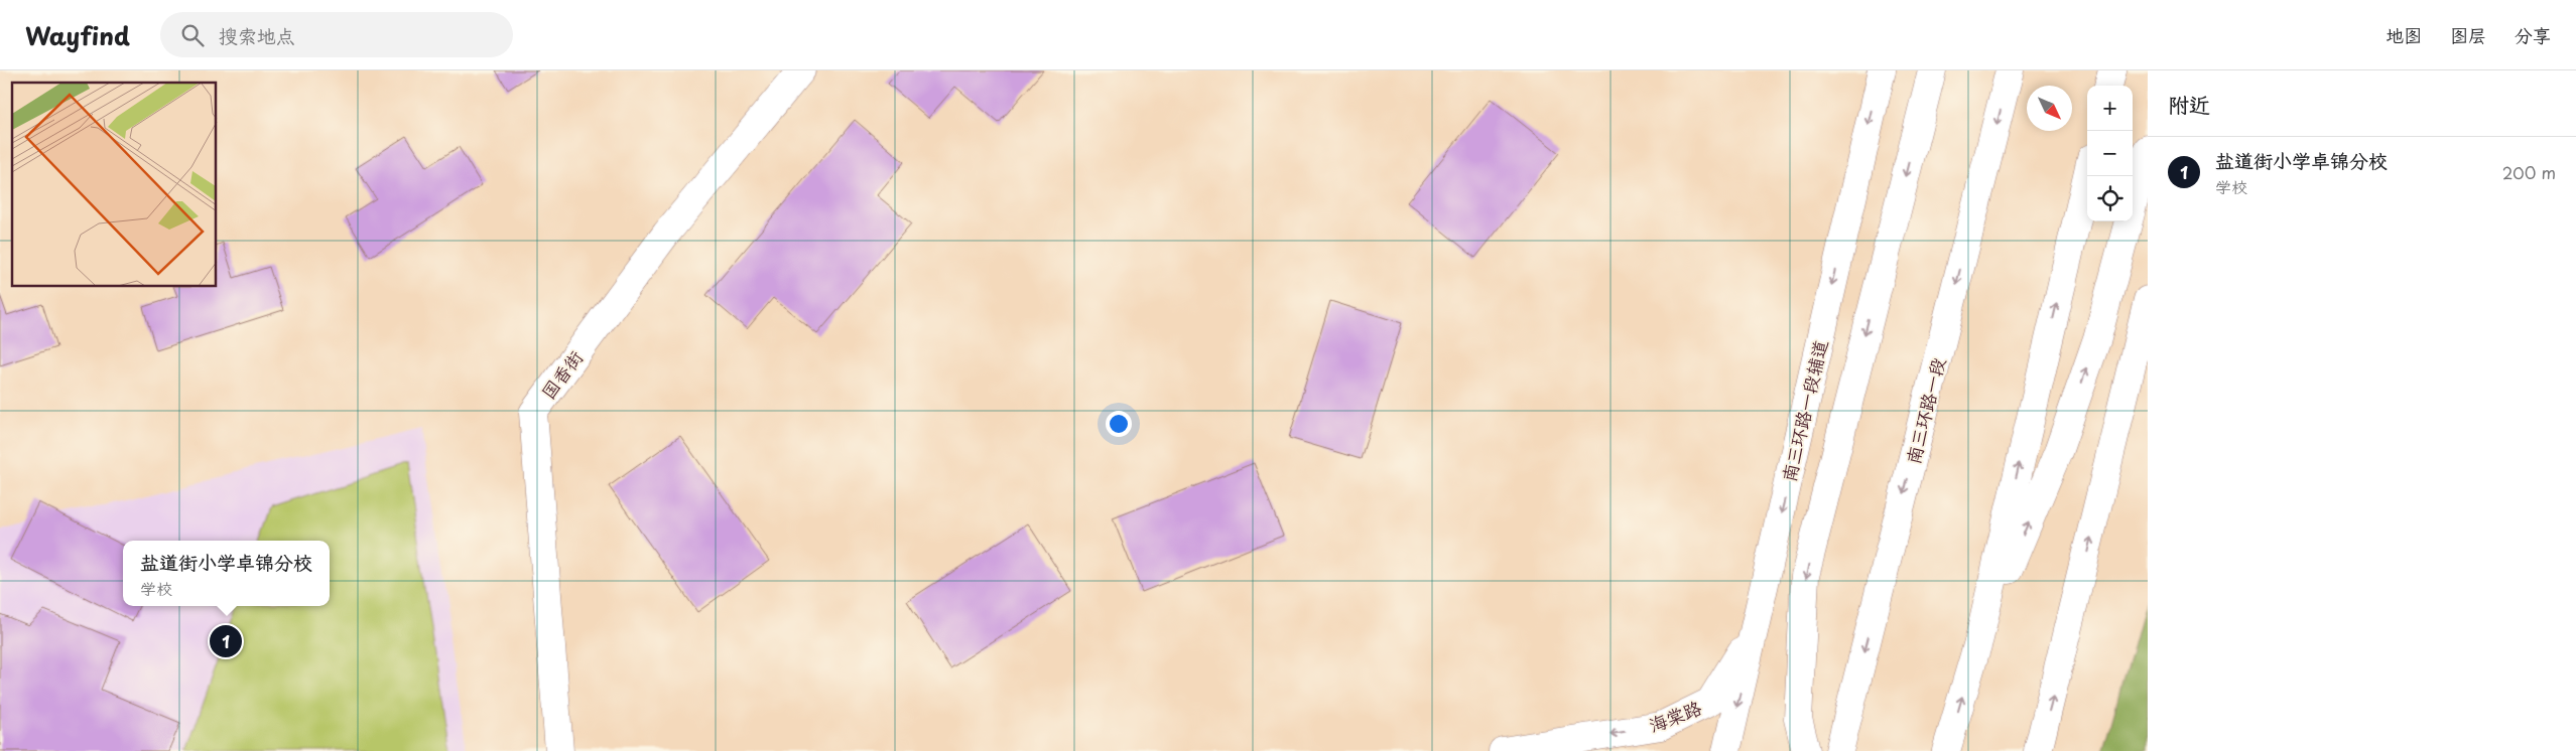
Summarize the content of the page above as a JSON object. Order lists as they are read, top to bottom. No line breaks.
{"streets":{"main road":["国香街","南三环路一段辅道","南三环路一段","海棠路"]},"crossings":[["南三环路一段辅道","海棠路"]],"one_way":["海棠路"],"north":"bottom right","page":{"header":"Wayfind","search":"搜索地点","nav":["地图","图层","分享"],"heading":"附近","map_buttons":["+","−"],"list":[{"mark":"1","name":"盐道街小学卓锦分校","note":"学校","value":"200 m"}],"popup":["盐道街小学卓锦分校","学校"],"pins":"1"}}
